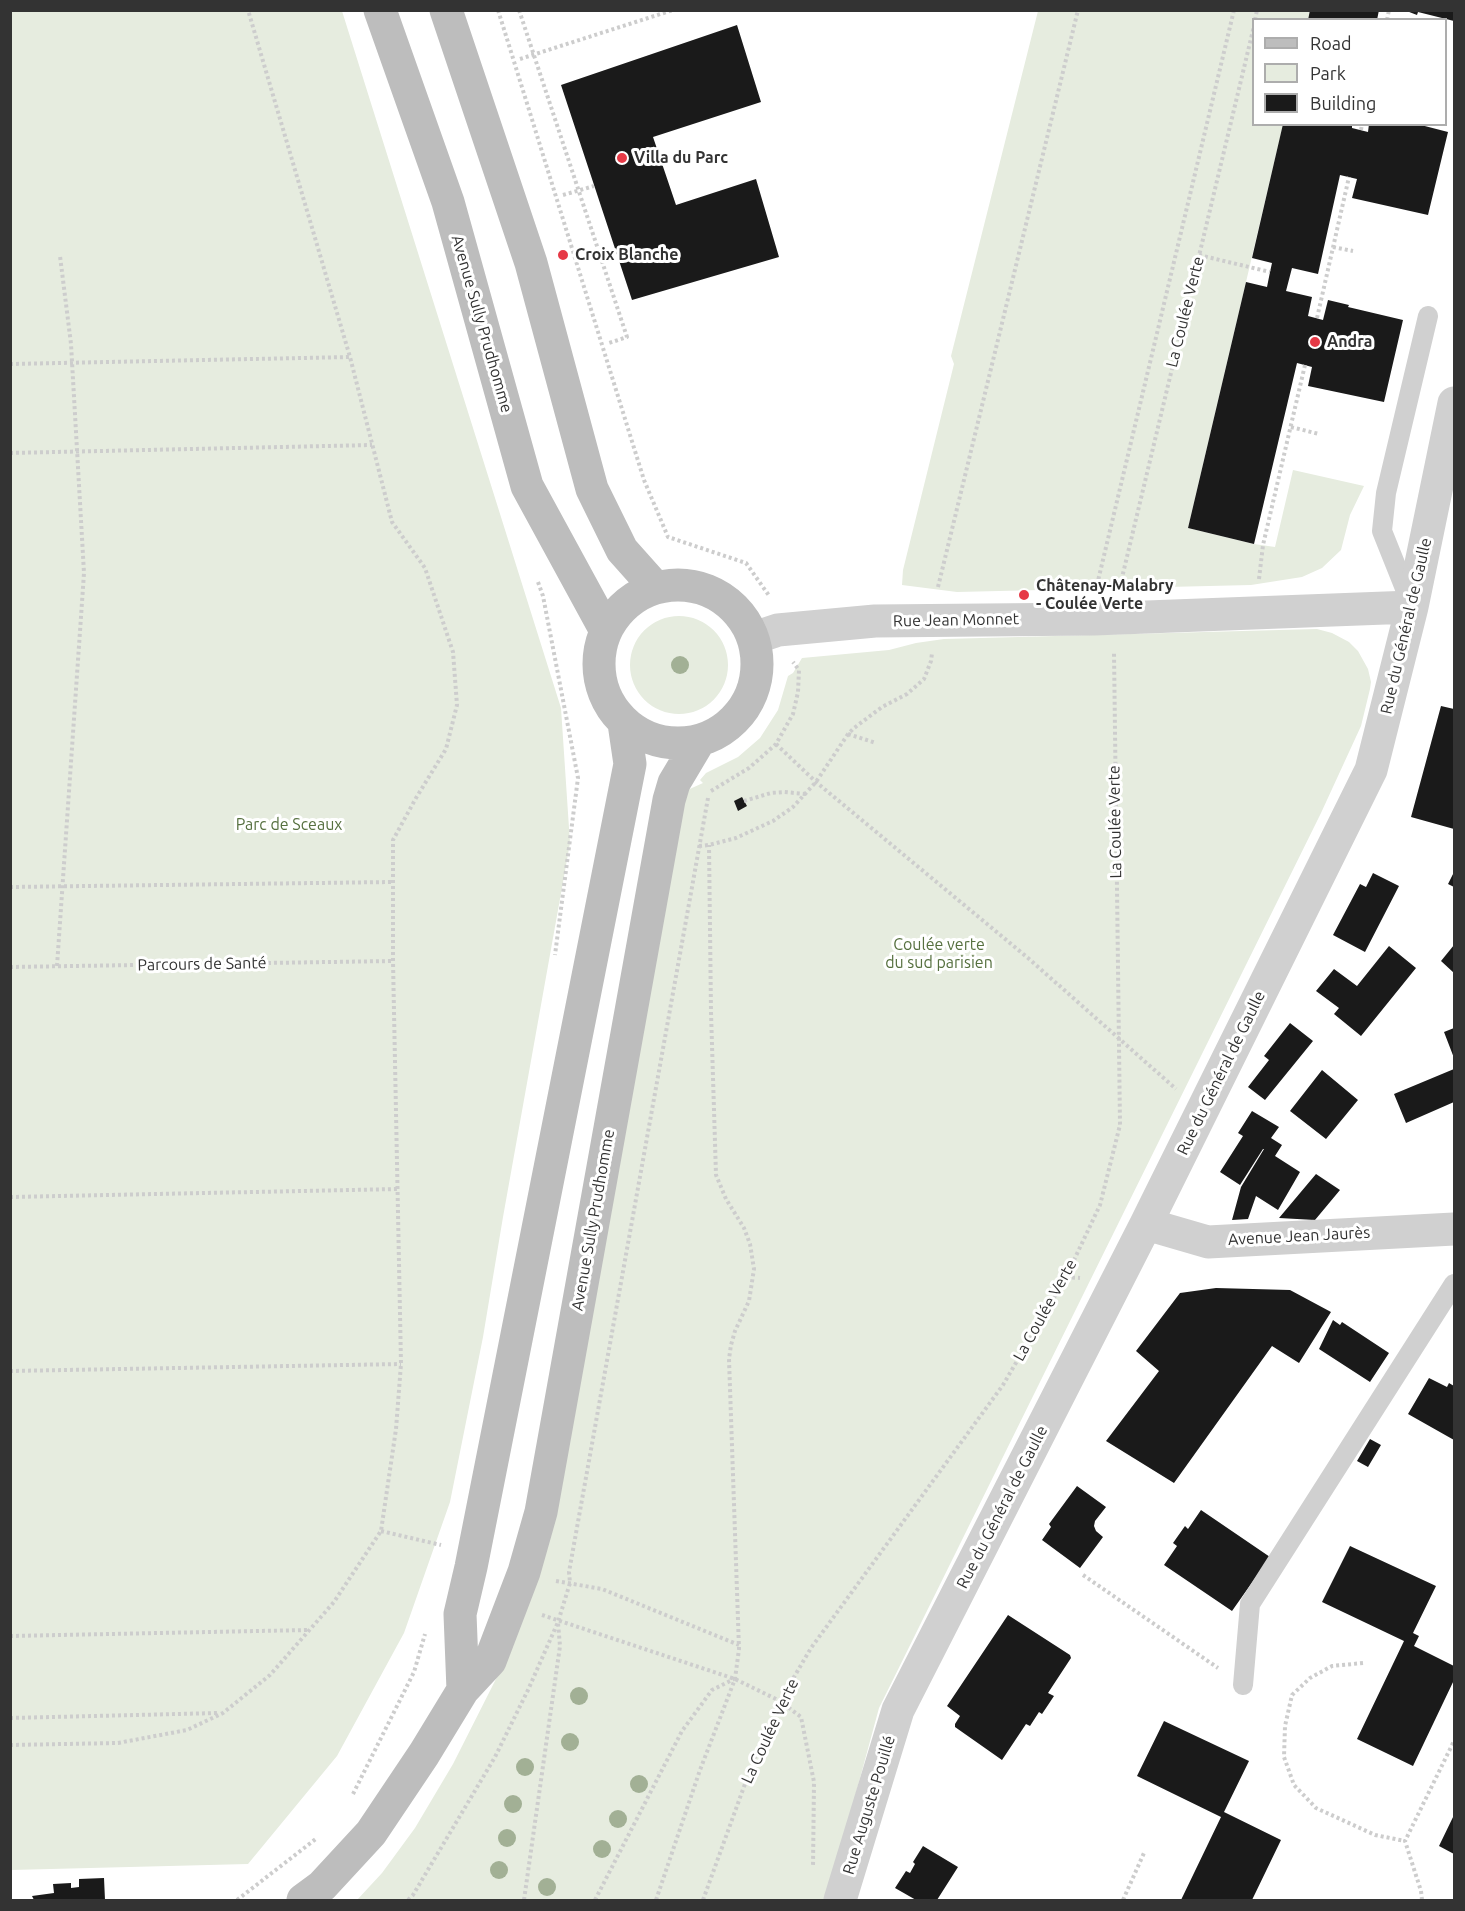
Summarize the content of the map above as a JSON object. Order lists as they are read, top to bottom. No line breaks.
{"streets":{"main road":["Avenue Sully Prudhomme"],"street":["Rue Jean Monnet","Rue du Général de Gaulle","Avenue Jean Jaurès","Rue Auguste Pouillé"],"path":["La Coulée Verte","Parcours de Santé"]},"crossings":[["Avenue Sully Prudhomme","Rue Jean Monnet"],["Rue Jean Monnet","Rue du Général de Gaulle"],["Rue du Général de Gaulle","Avenue Jean Jaurès"],["Rue du Général de Gaulle","Rue Auguste Pouillé"]],"parks":["Parc de Sceaux","Coulée verte du sud parisien"],"places":["Villa du Parc","Croix Blanche","Andra","Châtenay-Malabry - Coulée Verte"],"legend":["Road","Park","Building"]}
